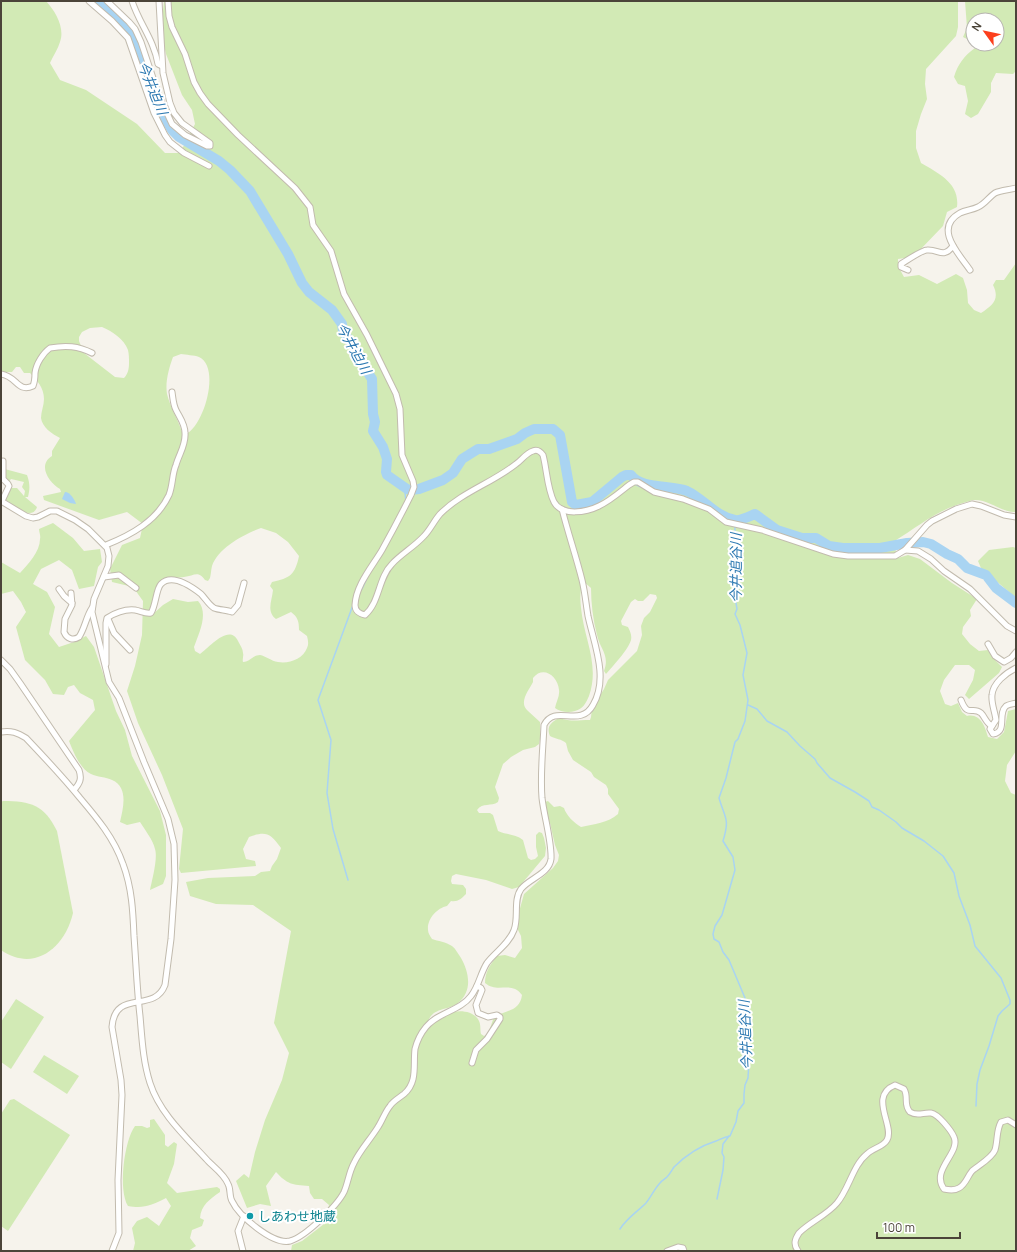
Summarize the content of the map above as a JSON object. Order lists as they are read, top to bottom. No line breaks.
{"water":["今井迫川","今井追谷川"],"places":["しあわせ地蔵"],"scale_bar":"100 m","north":"top left"}
